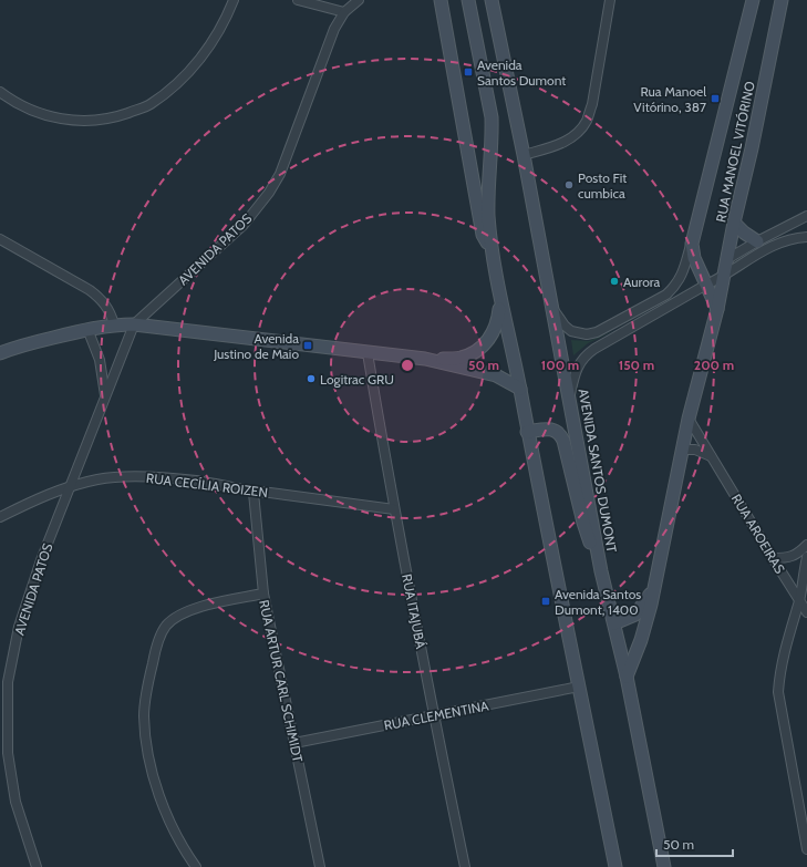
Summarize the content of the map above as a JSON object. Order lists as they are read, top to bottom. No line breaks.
{"streets":{"main road":["RUA MANOEL VITÓRINO","AVENIDA SANTOS DUMONT"],"street":["AVENIDA PATOS","RUA CECÍLIA ROIZEN","RUA AROEIRAS","RUA ITAJUBÁ","RUA ARTUR CARL SCHIMIDT","RUA CLEMENTINA"]},"crossings":[["RUA MANOEL VITÓRINO","AVENIDA SANTOS DUMONT"],["RUA MANOEL VITÓRINO","RUA AROEIRAS"],["AVENIDA PATOS","RUA CECÍLIA ROIZEN"],["RUA CECÍLIA ROIZEN","RUA ITAJUBÁ"],["RUA CECÍLIA ROIZEN","RUA ARTUR CARL SCHIMIDT"],["RUA ITAJUBÁ","RUA CLEMENTINA"],["RUA ARTUR CARL SCHIMIDT","RUA CLEMENTINA"]],"places":{"transit":["Avenida Santos Dumont","Rua Manoel Vitórino, 387","Avenida Justino de Maio","Avenida Santos Dumont, 1400"],"other":["Posto Fit cumbica","Aurora","Logitrac GRU"]},"scale_bar":"50 m","rings":["50 m","100 m","150 m","200 m"]}
